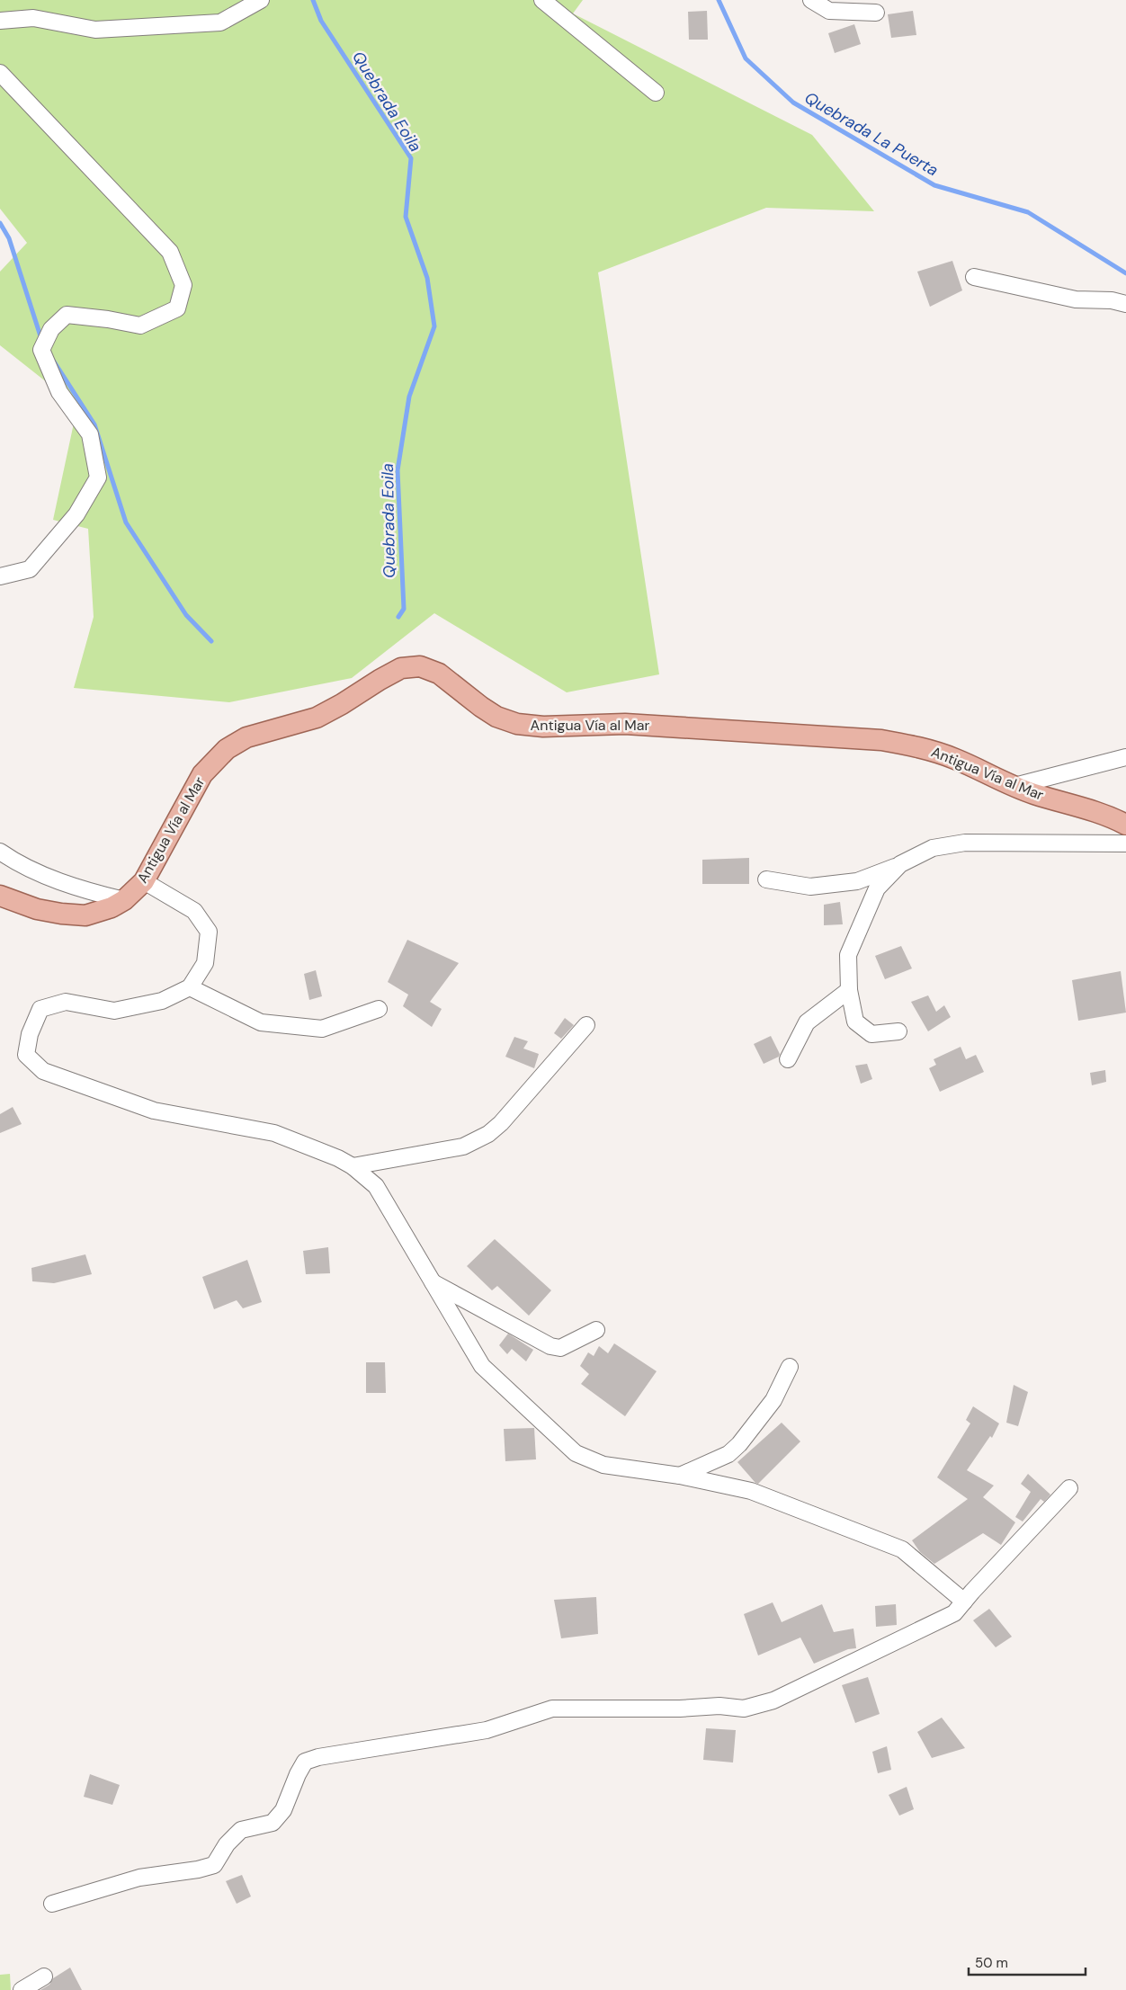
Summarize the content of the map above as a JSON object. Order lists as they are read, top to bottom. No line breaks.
{"streets":{"main road":["Antigua Vía al Mar"]},"water":["Quebrada Eoila","Quebrada La Puerta"],"scale_bar":"50 m"}
